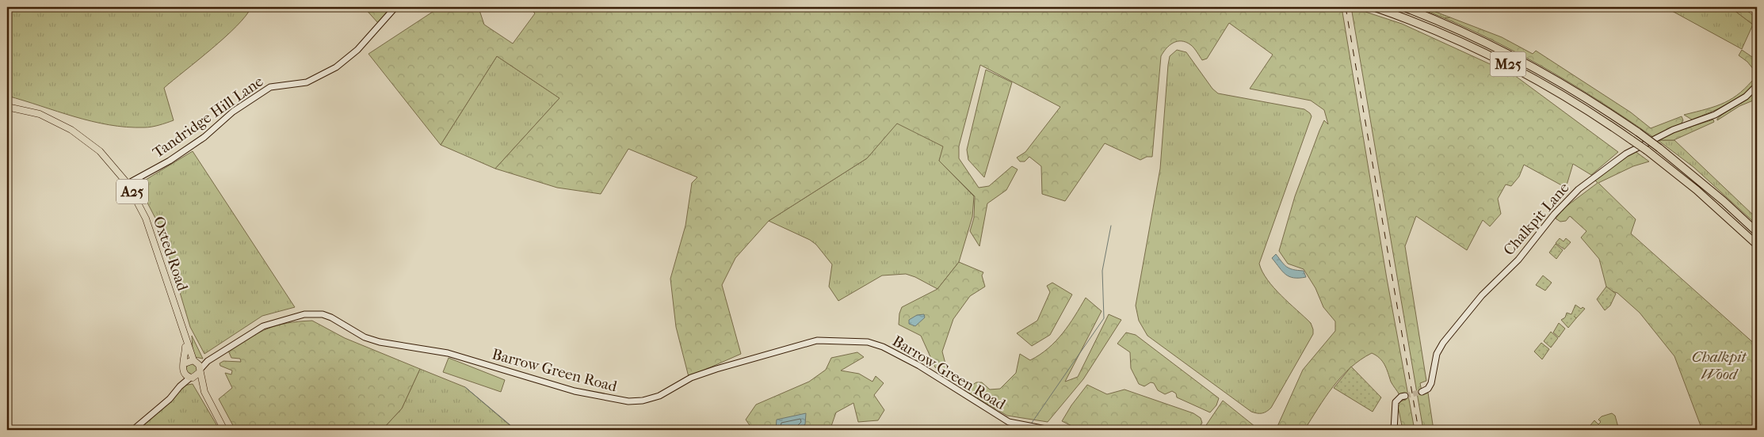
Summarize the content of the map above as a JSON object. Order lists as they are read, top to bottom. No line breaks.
{"streets":{"highway":["M25"],"main road":["A25","Oxted Road"],"street":["Tandridge Hill Lane","Chalkpit Lane","Barrow Green Road"]},"crossings":[["Tandridge Hill Lane","Oxted Road"],["Oxted Road","Barrow Green Road"]],"parks":["Chalkpit Wood"]}
